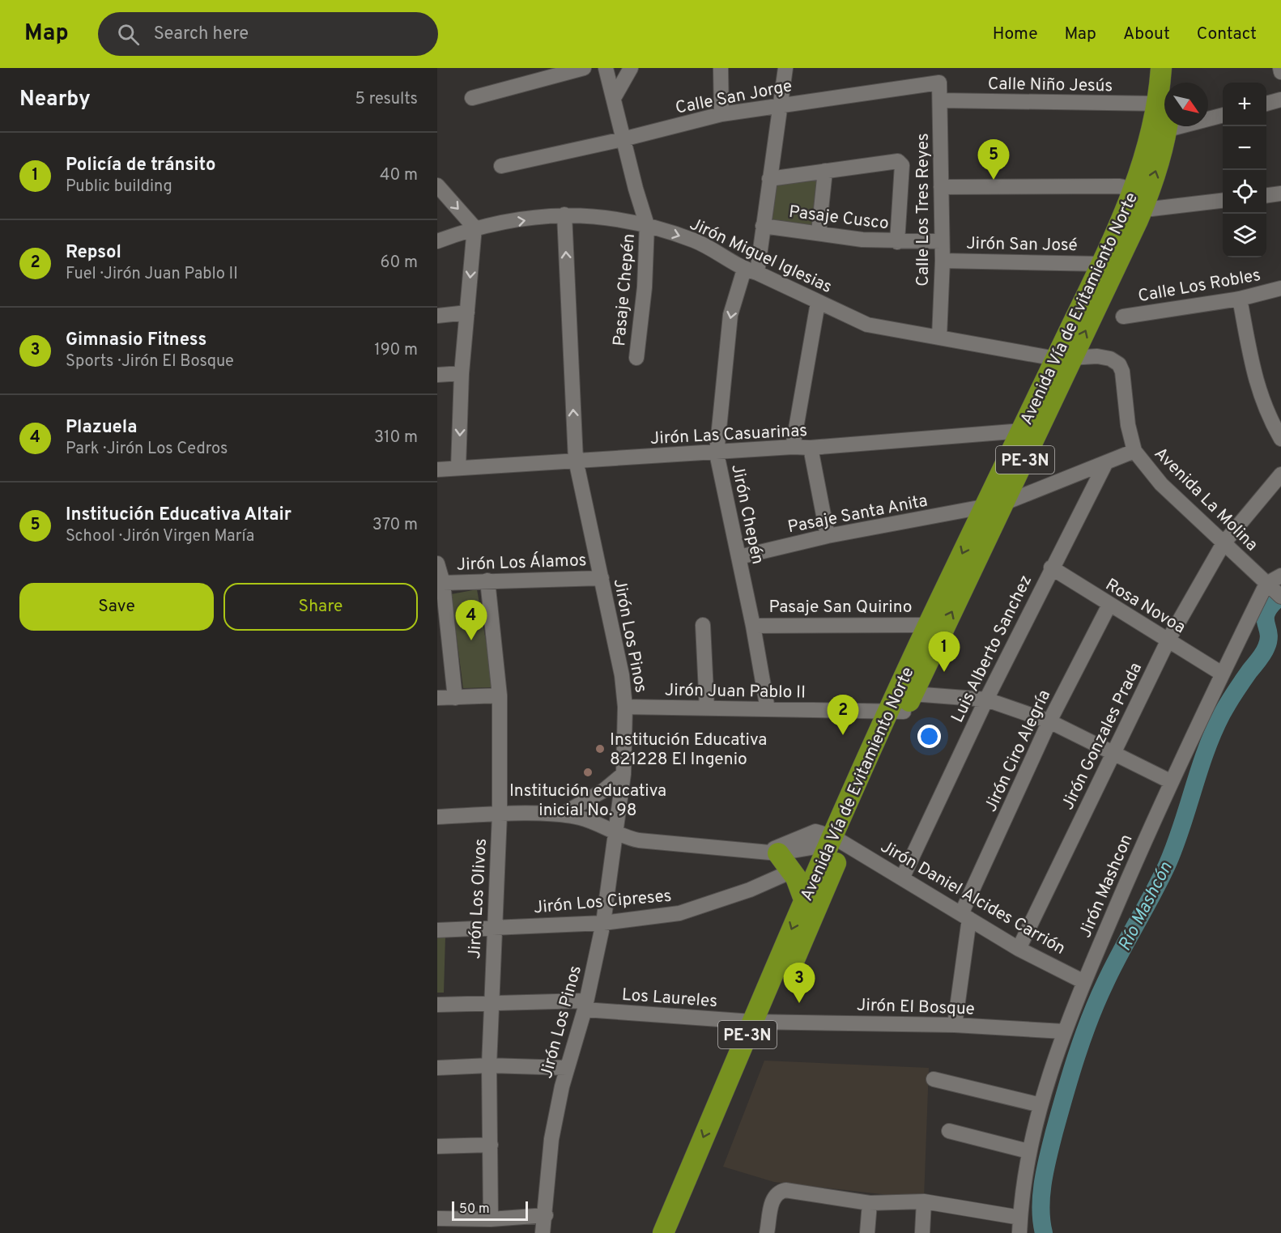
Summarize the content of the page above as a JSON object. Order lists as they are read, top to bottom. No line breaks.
{"streets":{"highway":["Avenida Vía de Evitamiento Norte","PE-3N"],"street":["Calle Niño Jesús","Calle San Jorge","Calle Los Tres Reyes","Pasaje Cusco","Jirón San José","Jirón Miguel Iglesias","Calle Los Robles","Pasaje Chepén","Jirón Las Casuarinas","Avenida La Molina","Pasaje Santa Anita","Jirón Chepén","Jirón Los Álamos","Rosa Novoa","Pasaje San Quirino","Jirón Los Pinos","Luis Alberto Sanchez","Jirón Juan Pablo II","Jirón Gonzales Prada","Jirón Ciro Alegría","Jirón Mashcon","Jirón Daniel Alcides Carrión","Jirón Los Olivos","Jirón Los Cipreses","Los Laureles","Jirón El Bosque"]},"crossings":[["Calle Niño Jesús","Calle Los Tres Reyes"],["Calle Niño Jesús","Avenida Vía de Evitamiento Norte"],["Calle San Jorge","Calle Los Tres Reyes"],["Calle San Jorge","Jirón Chepén"],["Calle Los Tres Reyes","Pasaje Cusco"],["Calle Los Tres Reyes","Jirón San José"],["Calle Los Tres Reyes","Jirón Miguel Iglesias"],["Pasaje Cusco","Jirón Chepén"],["Jirón San José","Avenida Vía de Evitamiento Norte"],["Jirón Miguel Iglesias","Pasaje Chepén"],["Jirón Miguel Iglesias","Avenida Vía de Evitamiento Norte"],["Jirón Miguel Iglesias","Avenida La Molina"],["Jirón Miguel Iglesias","Jirón Chepén"],["Jirón Miguel Iglesias","Jirón Los Pinos"],["Avenida Vía de Evitamiento Norte","Jirón Las Casuarinas"],["Avenida Vía de Evitamiento Norte","Avenida La Molina"],["Avenida Vía de Evitamiento Norte","Pasaje Santa Anita"],["Avenida Vía de Evitamiento Norte","Pasaje San Quirino"],["Avenida Vía de Evitamiento Norte","Jirón Juan Pablo II"],["Avenida Vía de Evitamiento Norte","Jirón Daniel Alcides Carrión"],["Avenida Vía de Evitamiento Norte","Los Laureles"],["Avenida Vía de Evitamiento Norte","Jirón El Bosque"],["Jirón Las Casuarinas","Jirón Chepén"],["Jirón Las Casuarinas","Jirón Los Pinos"],["Avenida La Molina","Pasaje Santa Anita"],["Avenida La Molina","Jirón Gonzales Prada"],["Avenida La Molina","Jirón Mashcon"],["Pasaje Santa Anita","Jirón Chepén"],["Pasaje Santa Anita","Luis Alberto Sanchez"],["Jirón Chepén","Pasaje San Quirino"],["Jirón Chepén","Jirón Juan Pablo II"],["Jirón Los Álamos","Jirón Los Pinos"],["Jirón Los Álamos","Jirón Los Olivos"],["Rosa Novoa","Luis Alberto Sanchez"],["Rosa Novoa","Jirón Gonzales Prada"],["Rosa Novoa","Jirón Ciro Alegría"],["Rosa Novoa","Jirón Mashcon"],["Jirón Los Pinos","Jirón Juan Pablo II"],["Jirón Los Pinos","Jirón Los Cipreses"],["Jirón Los Pinos","Los Laureles"],["Luis Alberto Sanchez","Jirón Daniel Alcides Carrión"],["Jirón Gonzales Prada","Jirón Daniel Alcides Carrión"],["Jirón Ciro Alegría","Jirón Daniel Alcides Carrión"],["Jirón Ciro Alegría","Jirón El Bosque"],["Jirón Mashcon","Jirón Daniel Alcides Carrión"],["Jirón Mashcon","Jirón El Bosque"],["Jirón Los Olivos","Jirón Los Cipreses"],["Jirón Los Olivos","Los Laureles"],["Los Laureles","Jirón El Bosque"]],"water":["Río Mashcón"],"places":["Institución Educativa 821228 El Ingenio","Institución educativa inicial No. 98"],"scale_bar":"50 m","north":"bottom right","page":{"header":"Map","search":"Search here","nav":["Home","Map","About","Contact"],"heading":["Nearby","5 results"],"map_buttons":["+","−"],"list":[{"mark":"1","name":"Policía de tránsito","note":"Public building","value":"40 m"},{"mark":"2","name":"Repsol","note":"Fuel · Jirón Juan Pablo II","value":"60 m"},{"mark":"3","name":"Gimnasio Fitness","note":"Sports · Jirón El Bosque","value":"190 m"},{"mark":"4","name":"Plazuela","note":"Park · Jirón Los Cedros","value":"310 m"},{"mark":"5","name":"Institución Educativa Altair","note":"School · Jirón Virgen María","value":"370 m"}],"pins":["5","4","1","2","3"],"buttons":["Save","Share"],"scale":"50 m"}}
